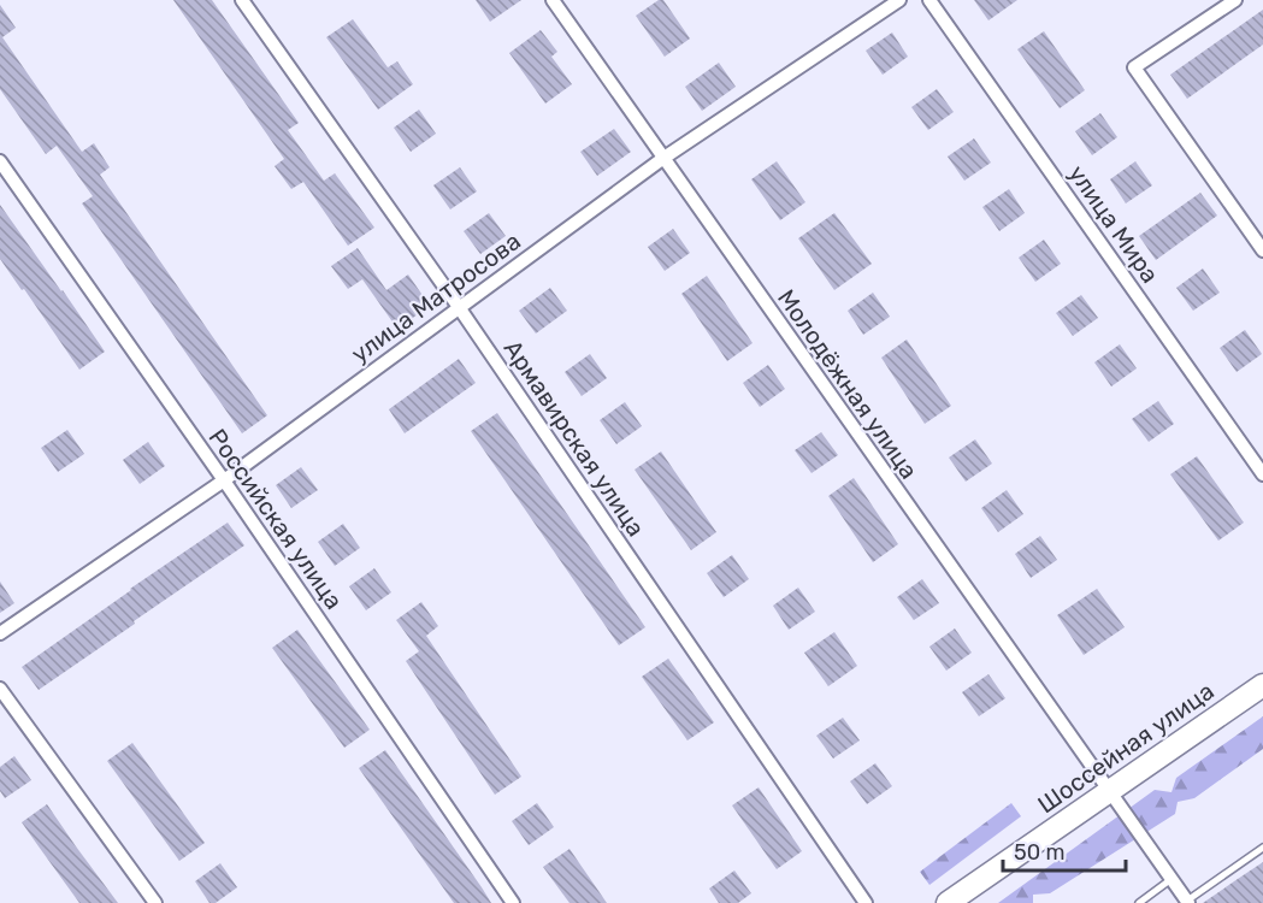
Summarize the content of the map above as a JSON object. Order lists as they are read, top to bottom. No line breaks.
{"streets":{"main road":["Шоссейная улица"],"street":["улица Мира","улица Матросова","Молодёжная улица","Армавирская улица","Российская улица"]},"crossings":[["улица Матросова","Молодёжная улица"],["улица Матросова","Армавирская улица"],["улица Матросова","Российская улица"],["Молодёжная улица","Шоссейная улица"]],"scale_bar":"50 m"}
